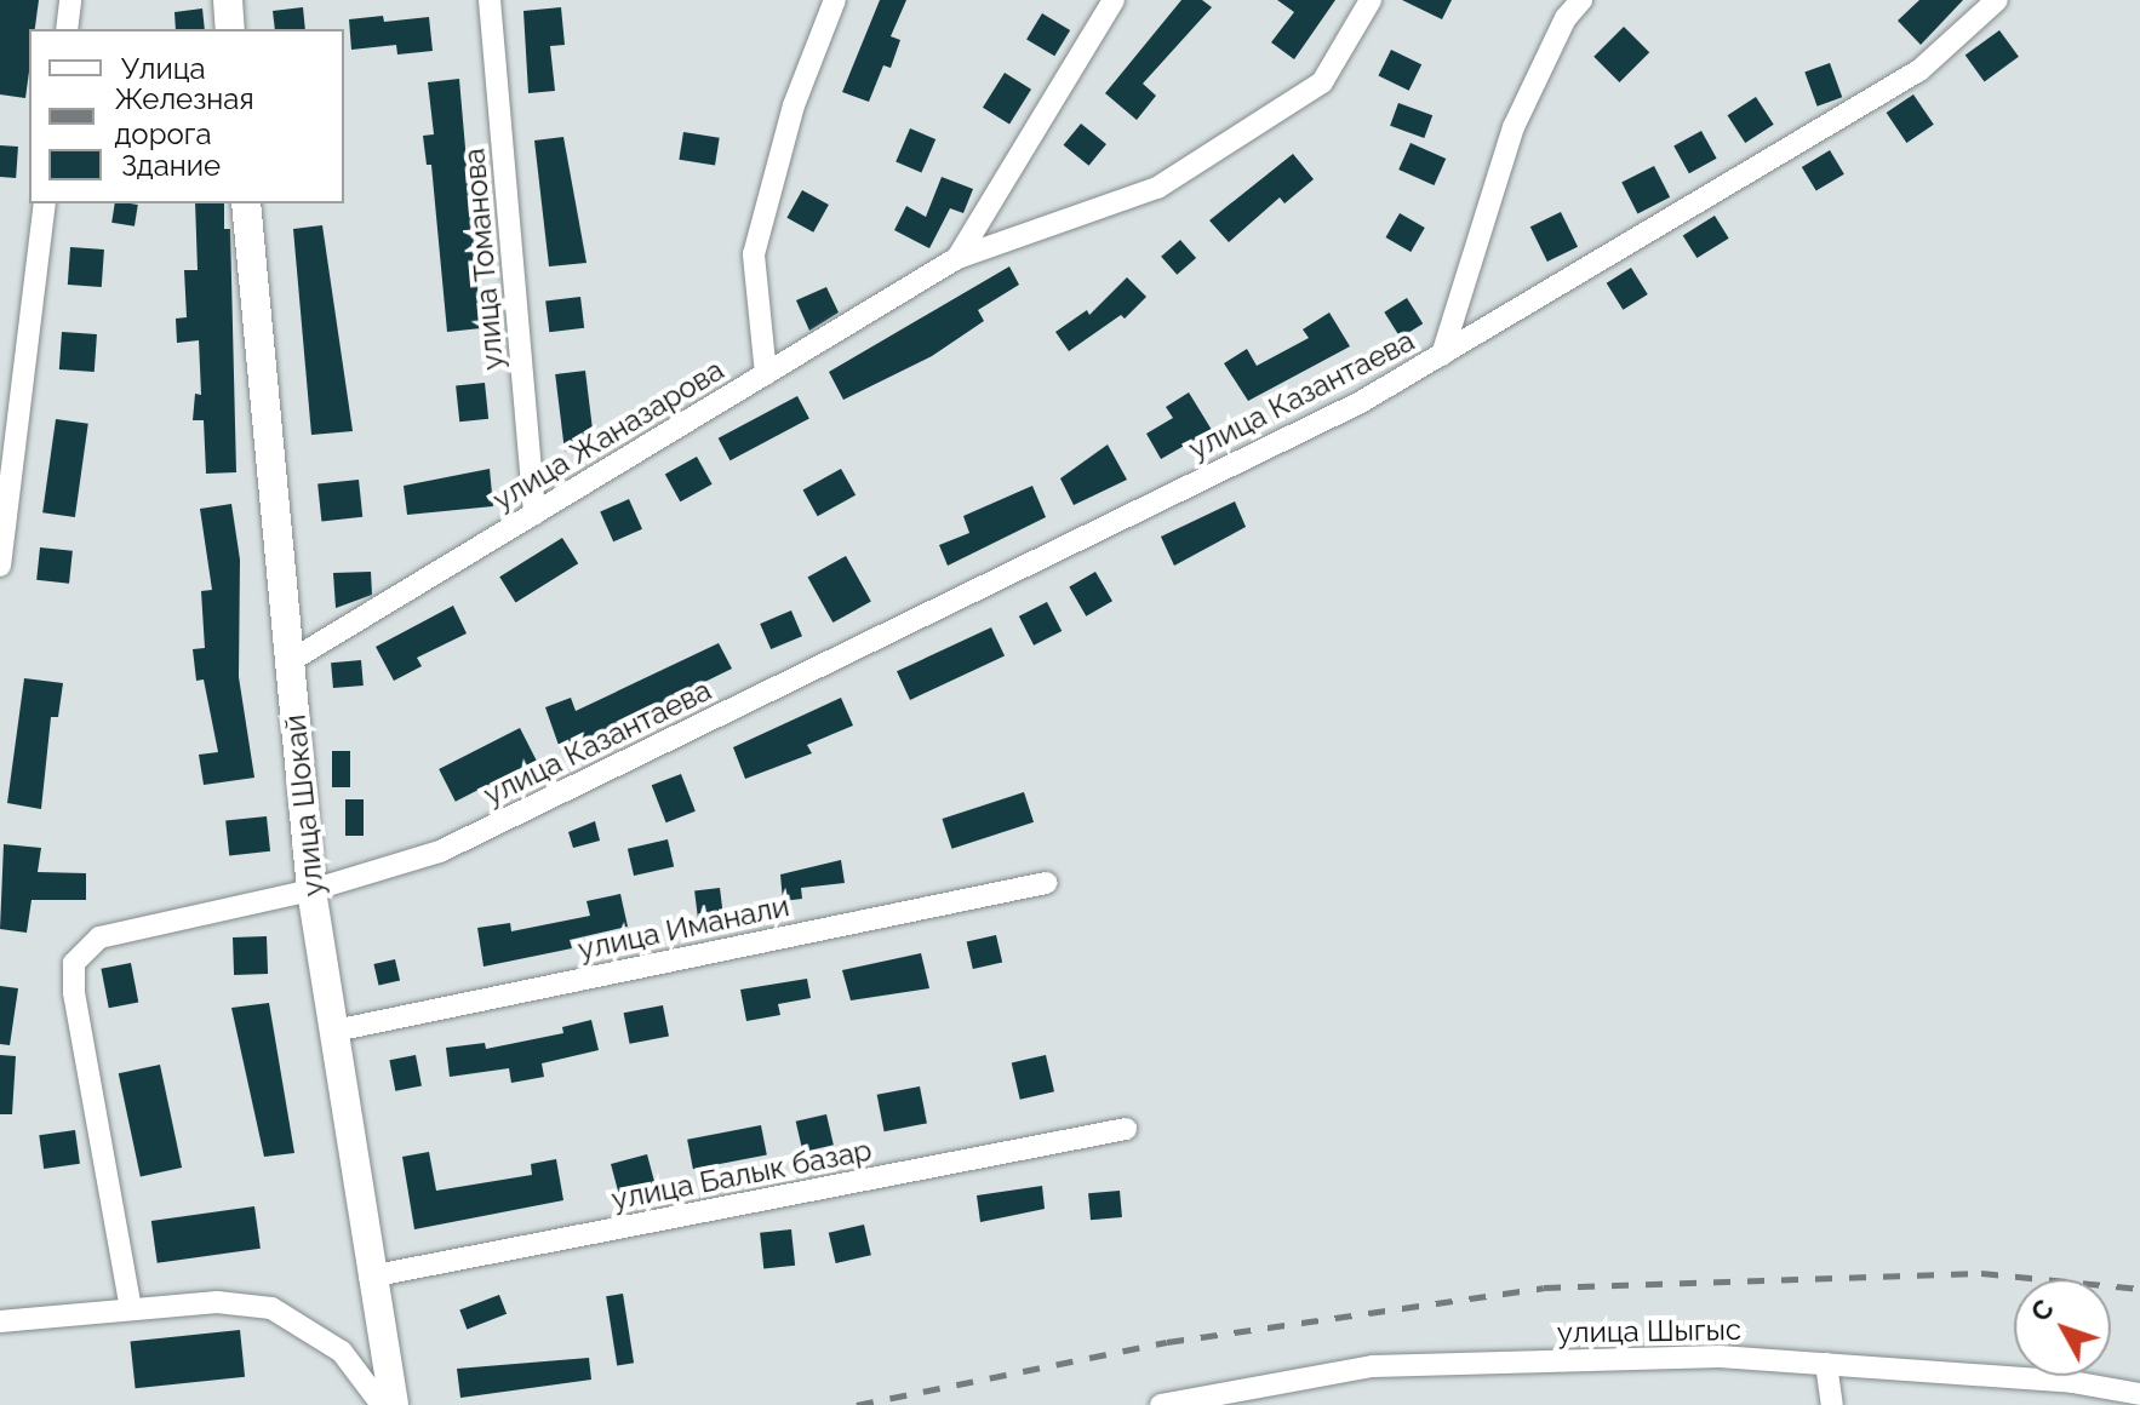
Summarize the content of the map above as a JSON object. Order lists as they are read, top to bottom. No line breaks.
{"streets":{"street":["улица Томанова","улица Казантаева","улица Жаназарова","улица Шокай","улица Иманали","улица Балык базар","улица Шыгыс"]},"crossings":[["улица Томанова","улица Жаназарова"],["улица Казантаева","улица Шокай"],["улица Жаназарова","улица Шокай"],["улица Шокай","улица Иманали"],["улица Шокай","улица Балык базар"]],"legend":["Улица","Железная дорога","Здание"],"north":"top left"}
